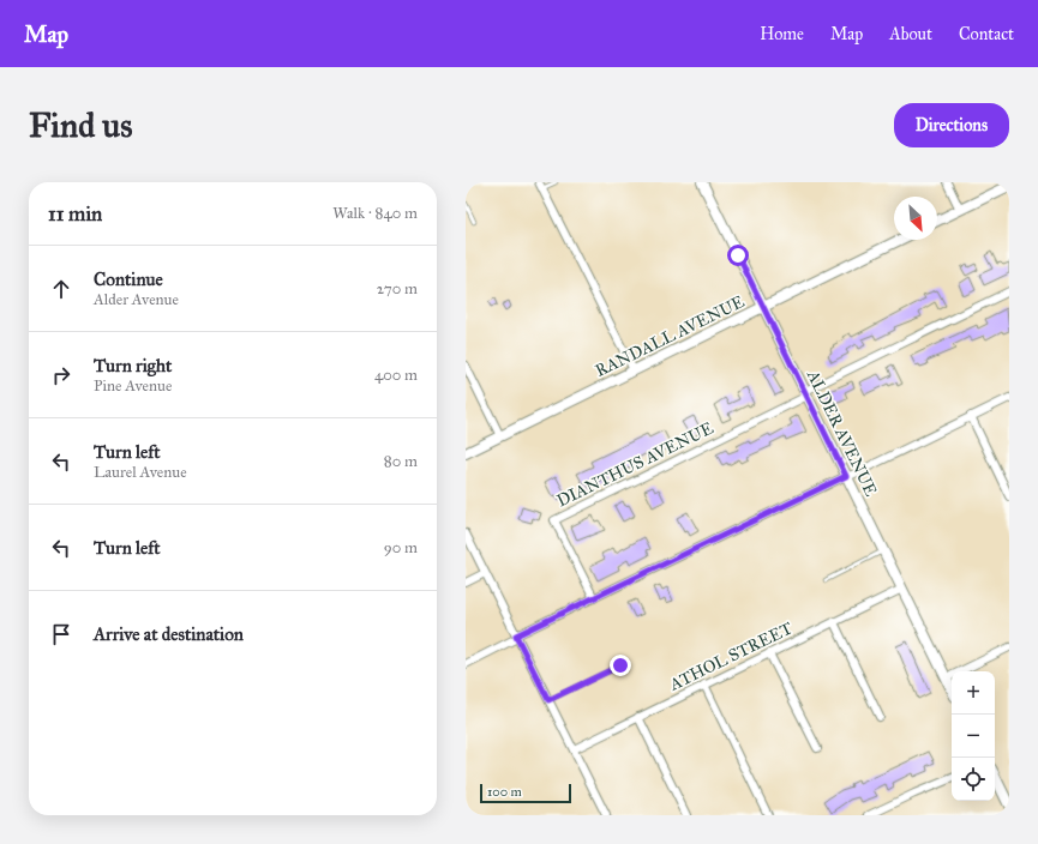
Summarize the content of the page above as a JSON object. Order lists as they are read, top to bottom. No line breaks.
{"streets":{"main road":["RANDALL AVENUE","ALDER AVENUE"],"street":["DIANTHUS AVENUE","ATHOL STREET"]},"crossings":[["RANDALL AVENUE","ALDER AVENUE"],["ALDER AVENUE","DIANTHUS AVENUE"],["ALDER AVENUE","ATHOL STREET"]],"scale_bar":"100 m","north":"bottom right","page":{"header":"Map","nav":["Home","Map","About","Contact"],"buttons":"Directions","title":"Find us","heading":["11 min","Walk · 840 m"],"list":[["Continue","Alder Avenue","270 m"],["Turn right","Pine Avenue","400 m"],["Turn left","Laurel Avenue","80 m"],["Turn left","90 m"],"Arrive at destination"],"map_buttons":["+","−"],"scale":"100 m"}}
